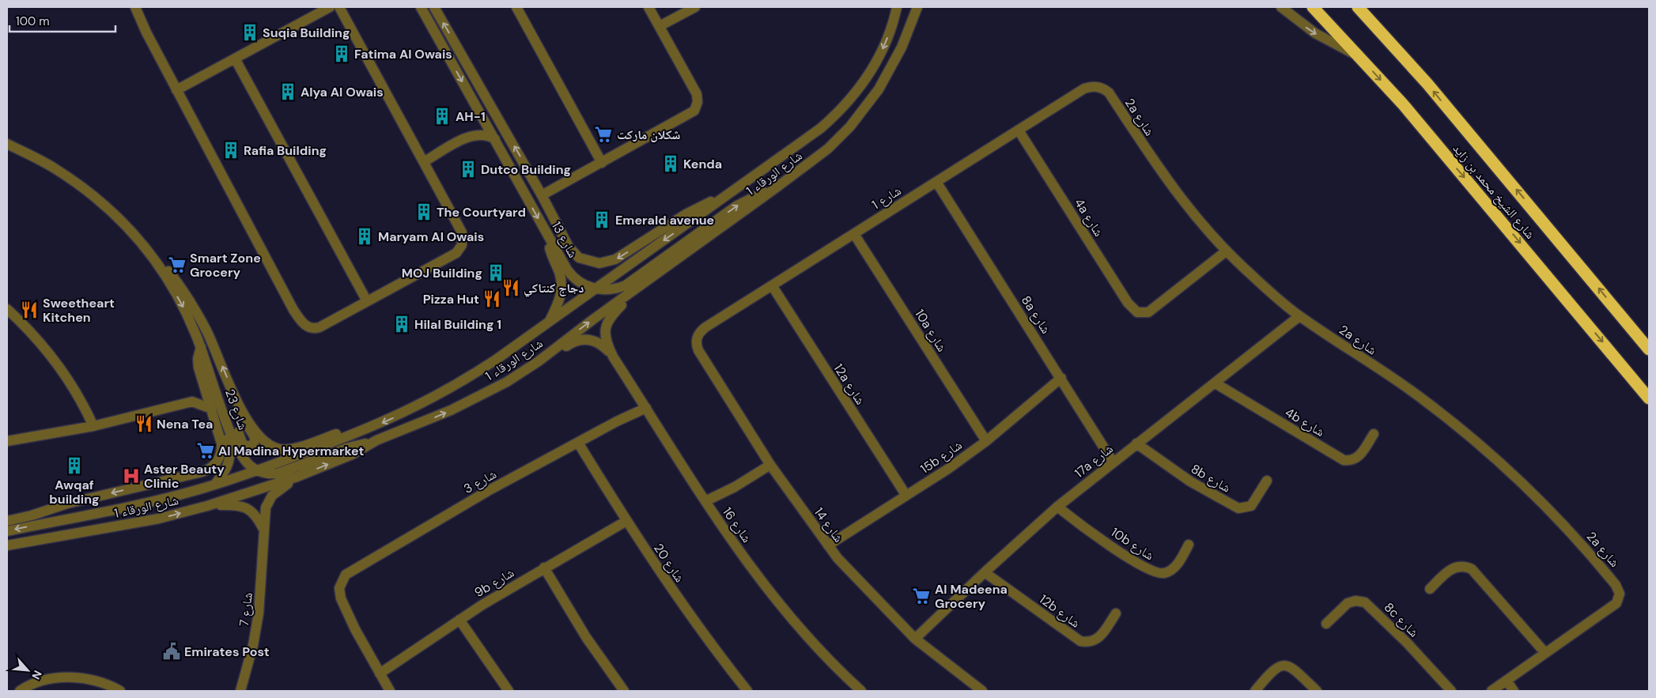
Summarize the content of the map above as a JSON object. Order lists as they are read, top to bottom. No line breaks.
{"streets":{"highway":["شارع الشيخ محمد بن زايد"],"street":["2a شارع","شارع الورقاء 1","شارع 1","4a شارع","شارع 13","8a شارع","10a شارع","12a شارع","شارع 23","4b شارع","15b شارع","17a شارع","8b شارع","شارع 3","شارع 16","شارع 14","10b شارع","شارع 20","9b شارع","شارع 7","12b شارع","8c شارع"]},"crossings":[["2a شارع","شارع 1"],["2a شارع","4a شارع"],["2a شارع","17a شارع"],["شارع الورقاء 1","شارع 13"],["شارع الورقاء 1","شارع 23"],["شارع الورقاء 1","شارع 16"],["شارع الورقاء 1","شارع 7"],["شارع 1","4a شارع"],["شارع 1","8a شارع"],["شارع 1","10a شارع"],["شارع 1","12a شارع"],["شارع 1","شارع 14"],["8a شارع","15b شارع"],["8a شارع","17a شارع"],["10a شارع","15b شارع"],["12a شارع","15b شارع"],["4b شارع","17a شارع"],["15b شارع","شارع 14"],["17a شارع","8b شارع"],["17a شارع","شارع 14"],["17a شارع","10b شارع"],["17a شارع","12b شارع"],["شارع 3","شارع 16"],["شارع 3","شارع 20"],["شارع 3","9b شارع"],["شارع 20","9b شارع"]],"places":{"building":["Suqia Building","Fatima Al Owais","Alya Al Owais","AH-1","Rafia Building","Kenda","Dutco Building","The Courtyard","Emerald avenue","Maryam Al Owais","MOJ Building","Hilal Building 1","Awqaf building"],"supermarket":["شكلان ماركت","Smart Zone Grocery","Al Madina Hypermarket","Al Madeena Grocery"],"restaurant":["دجاج كنتاكي","Pizza Hut","Sweetheart Kitchen","Nena Tea"],"hospital":["Aster Beauty Clinic"],"public building":["Emirates Post"]},"scale_bar":"100 m","north":"bottom right"}
